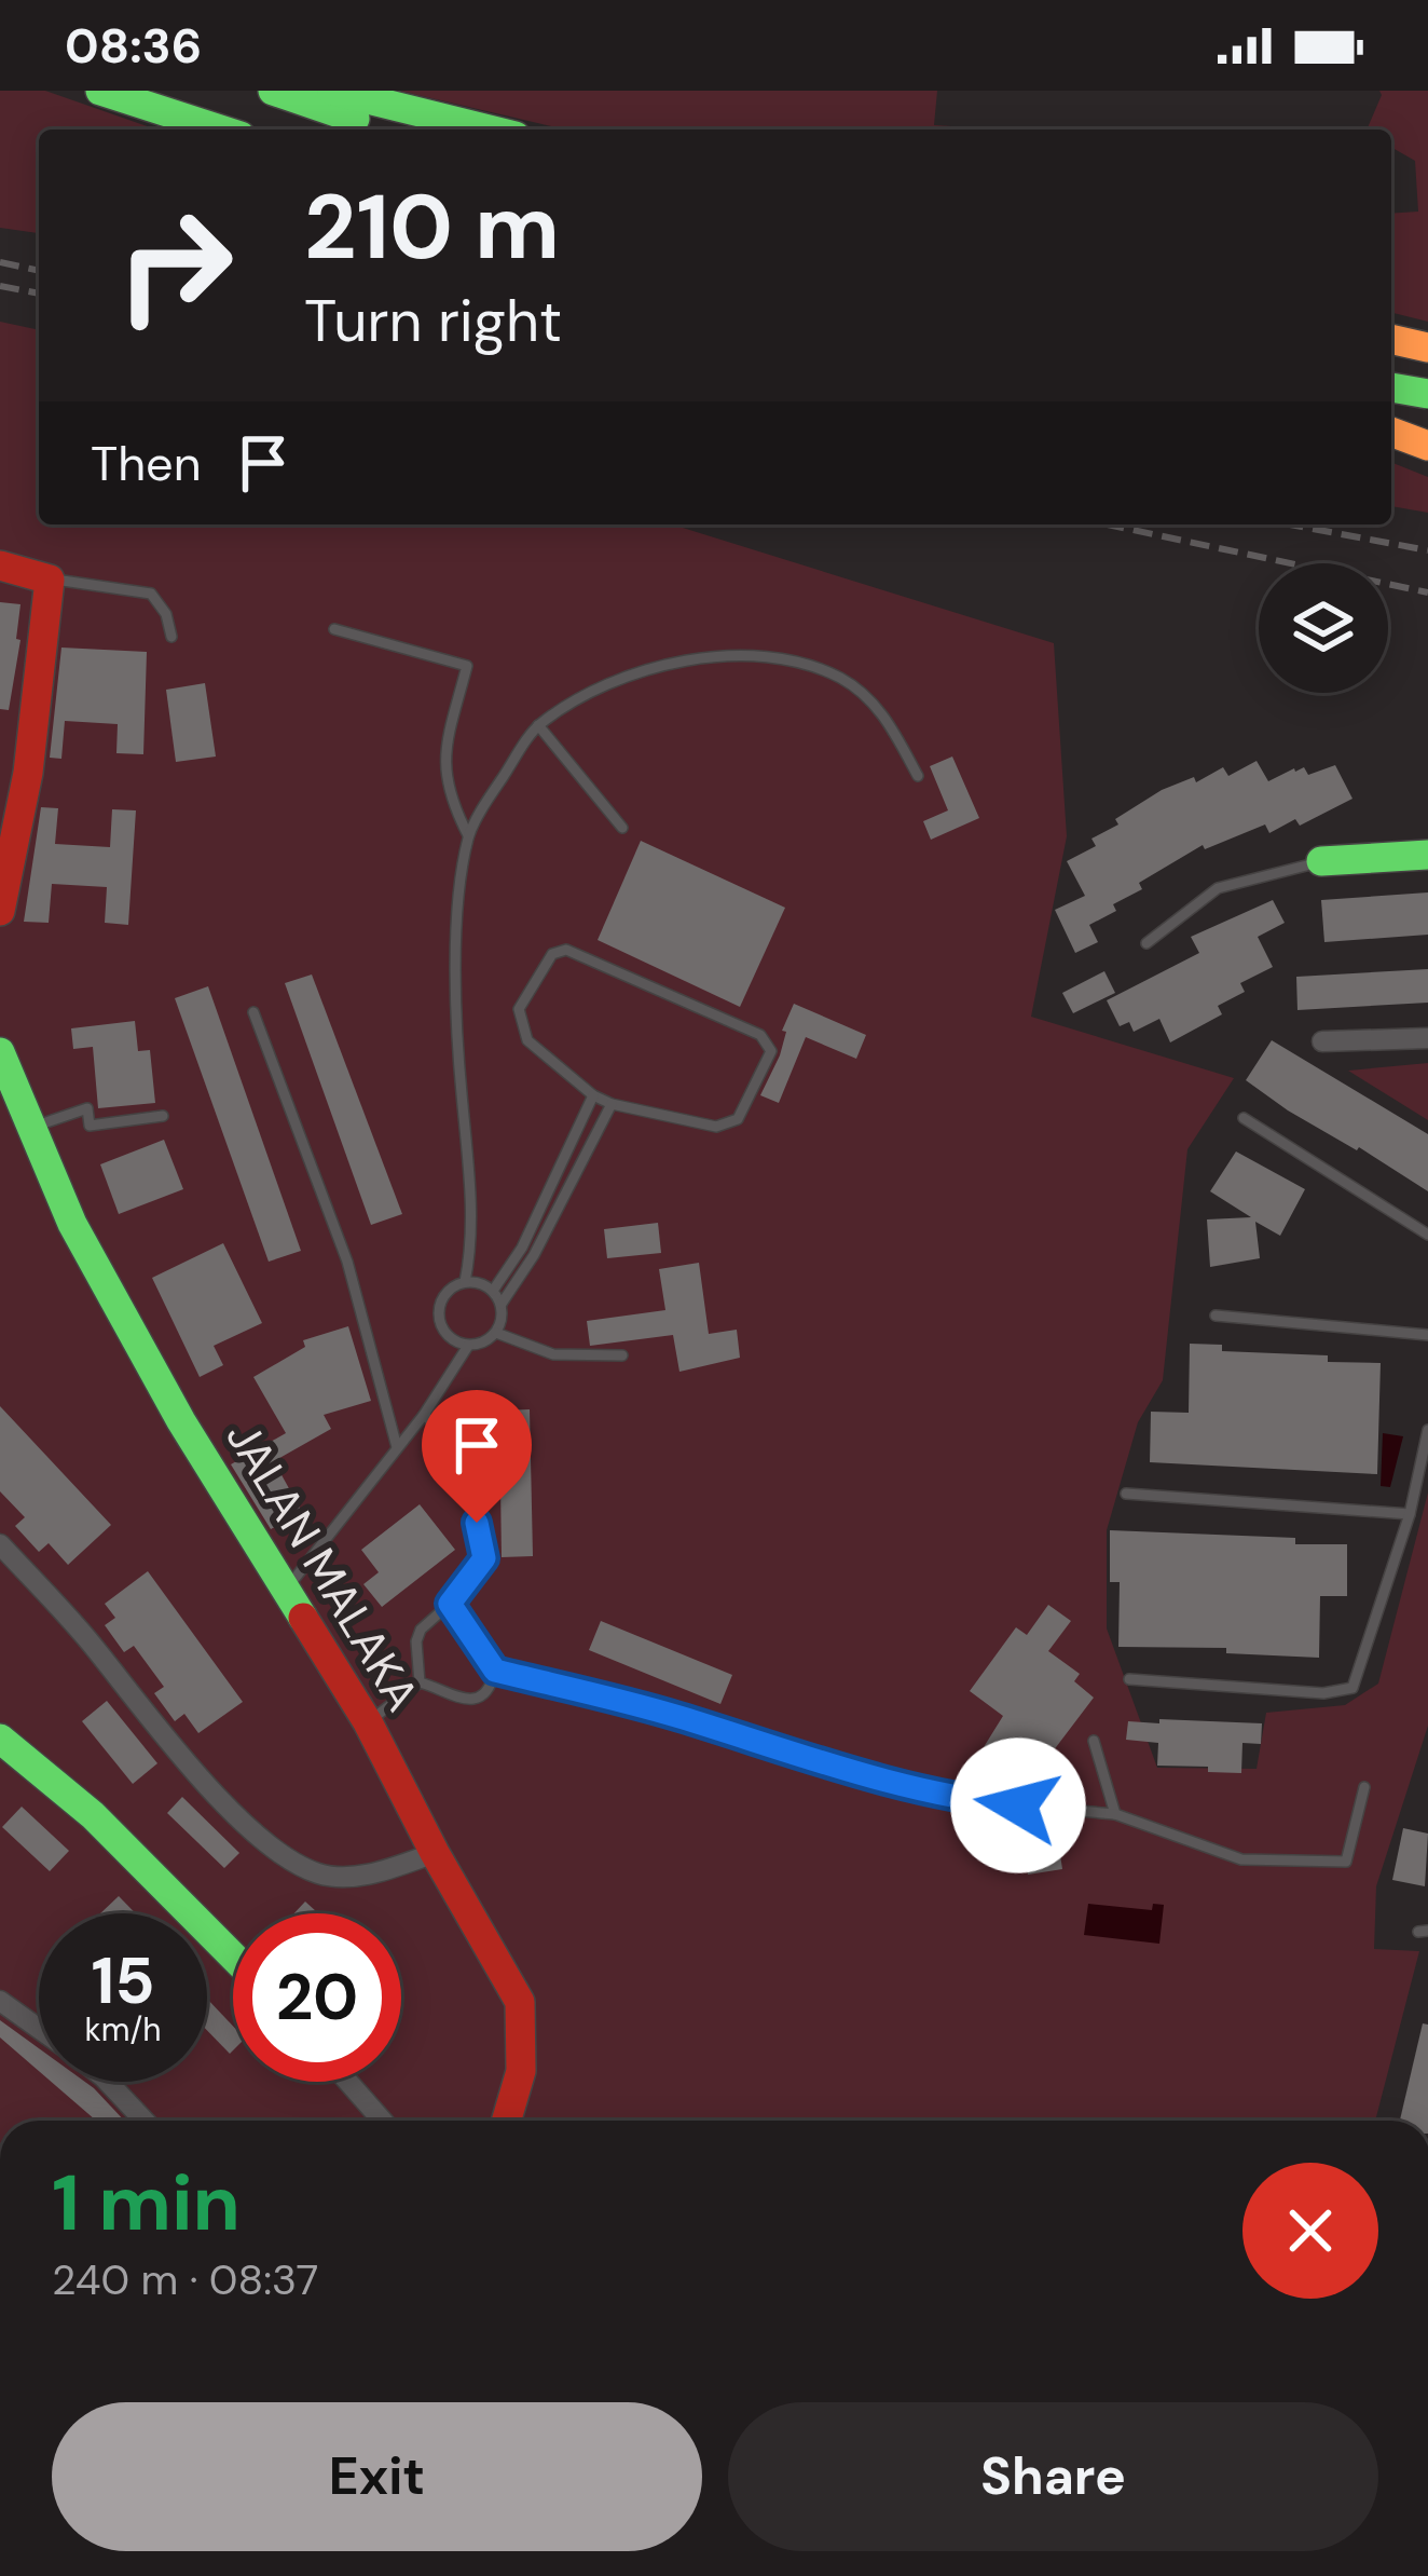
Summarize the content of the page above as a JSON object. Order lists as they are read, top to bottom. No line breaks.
{"streets":{"main road":["JALAN MALAKA"]},"page":{"status":"08:36","turn":["210 m","Turn right"],"then":"Then","speed":"15 km/h","limit":"20","heading":["1 min","240 m · 08:37"],"buttons":["Exit","Share"]}}
